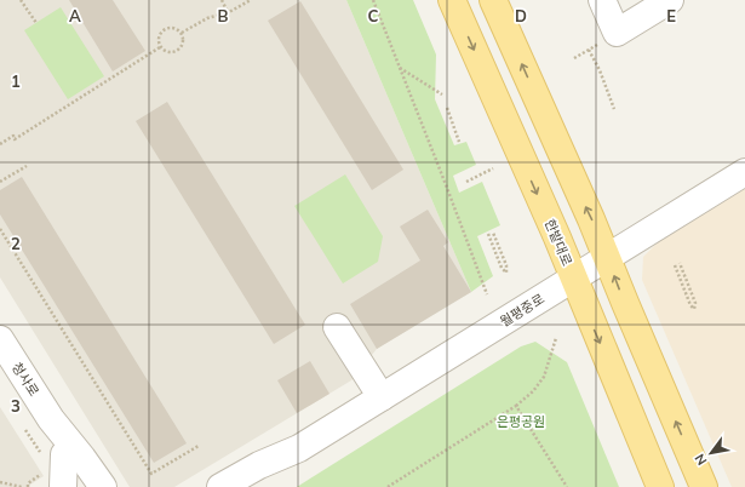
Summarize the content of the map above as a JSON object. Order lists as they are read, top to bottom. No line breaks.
{"streets":{"main road":["한밭대로"],"street":["월평중로","청사로"]},"crossings":[["한밭대로","월평중로"]],"parks":["은평공원"],"north":"bottom left","grid":{"columns":["A","B","C","D","E"],"rows":["1","2","3"]}}
